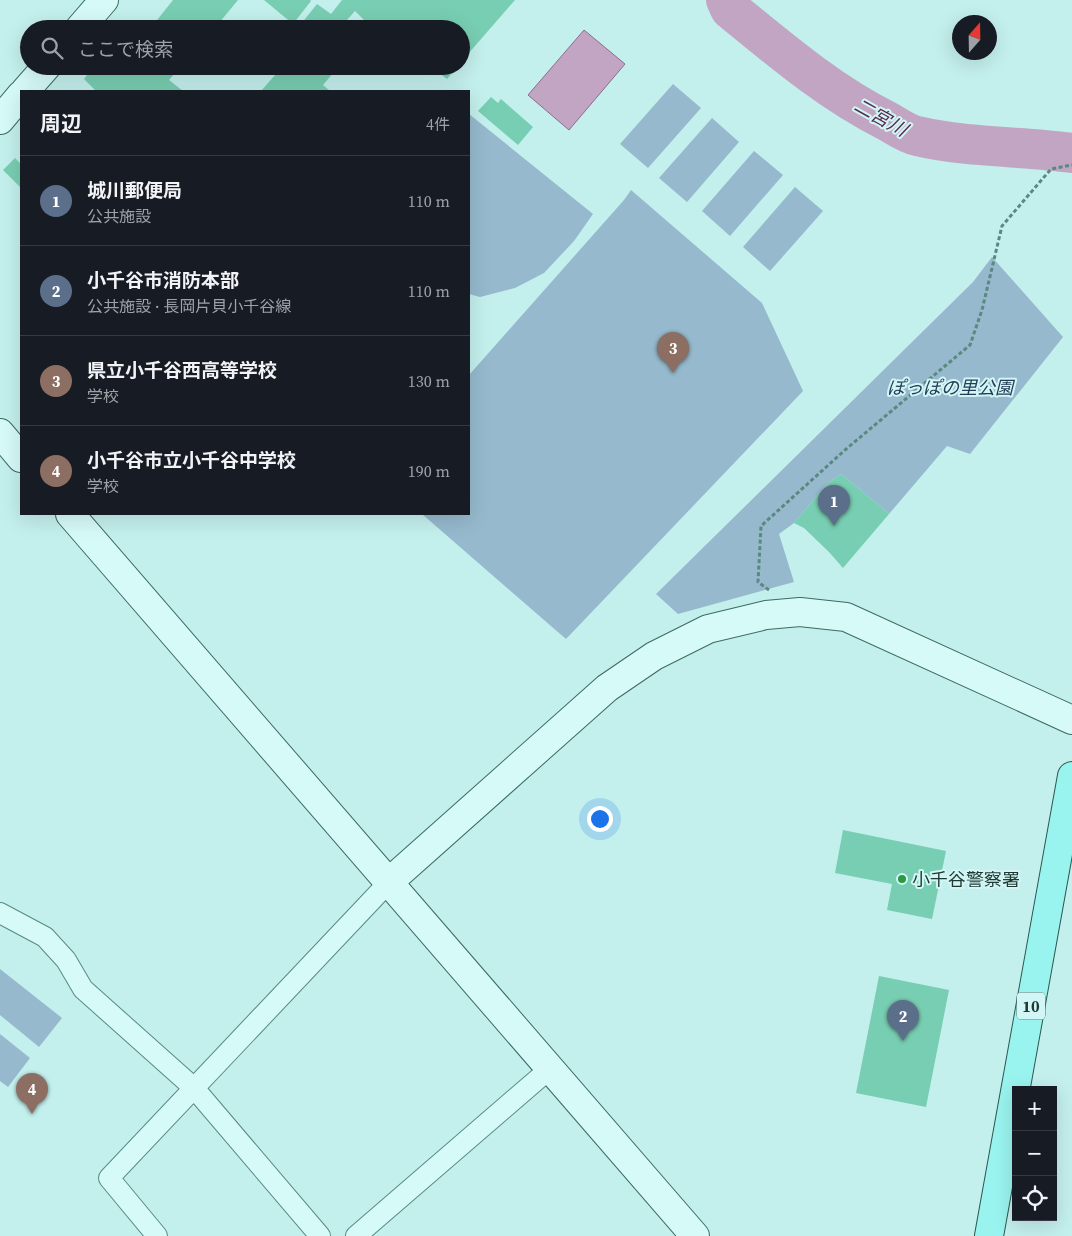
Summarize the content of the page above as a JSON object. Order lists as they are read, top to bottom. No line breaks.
{"streets":{"main road":["10"]},"water":["二宮川"],"parks":["ぽっぽの里公園"],"places":["小千谷警察署"],"north":"top","page":{"search":"ここで検索","heading":["周辺","4件"],"list":[{"mark":"1","name":"城川郵便局","note":"公共施設","value":"110 m"},{"mark":"2","name":"小千谷市消防本部","note":"公共施設 · 長岡片貝小千谷線","value":"110 m"},{"mark":"3","name":"県立小千谷西高等学校","note":"学校","value":"130 m"},{"mark":"4","name":"小千谷市立小千谷中学校","note":"学校","value":"190 m"}],"pins":["3","1","2","4"],"map_buttons":["+","−"]}}
